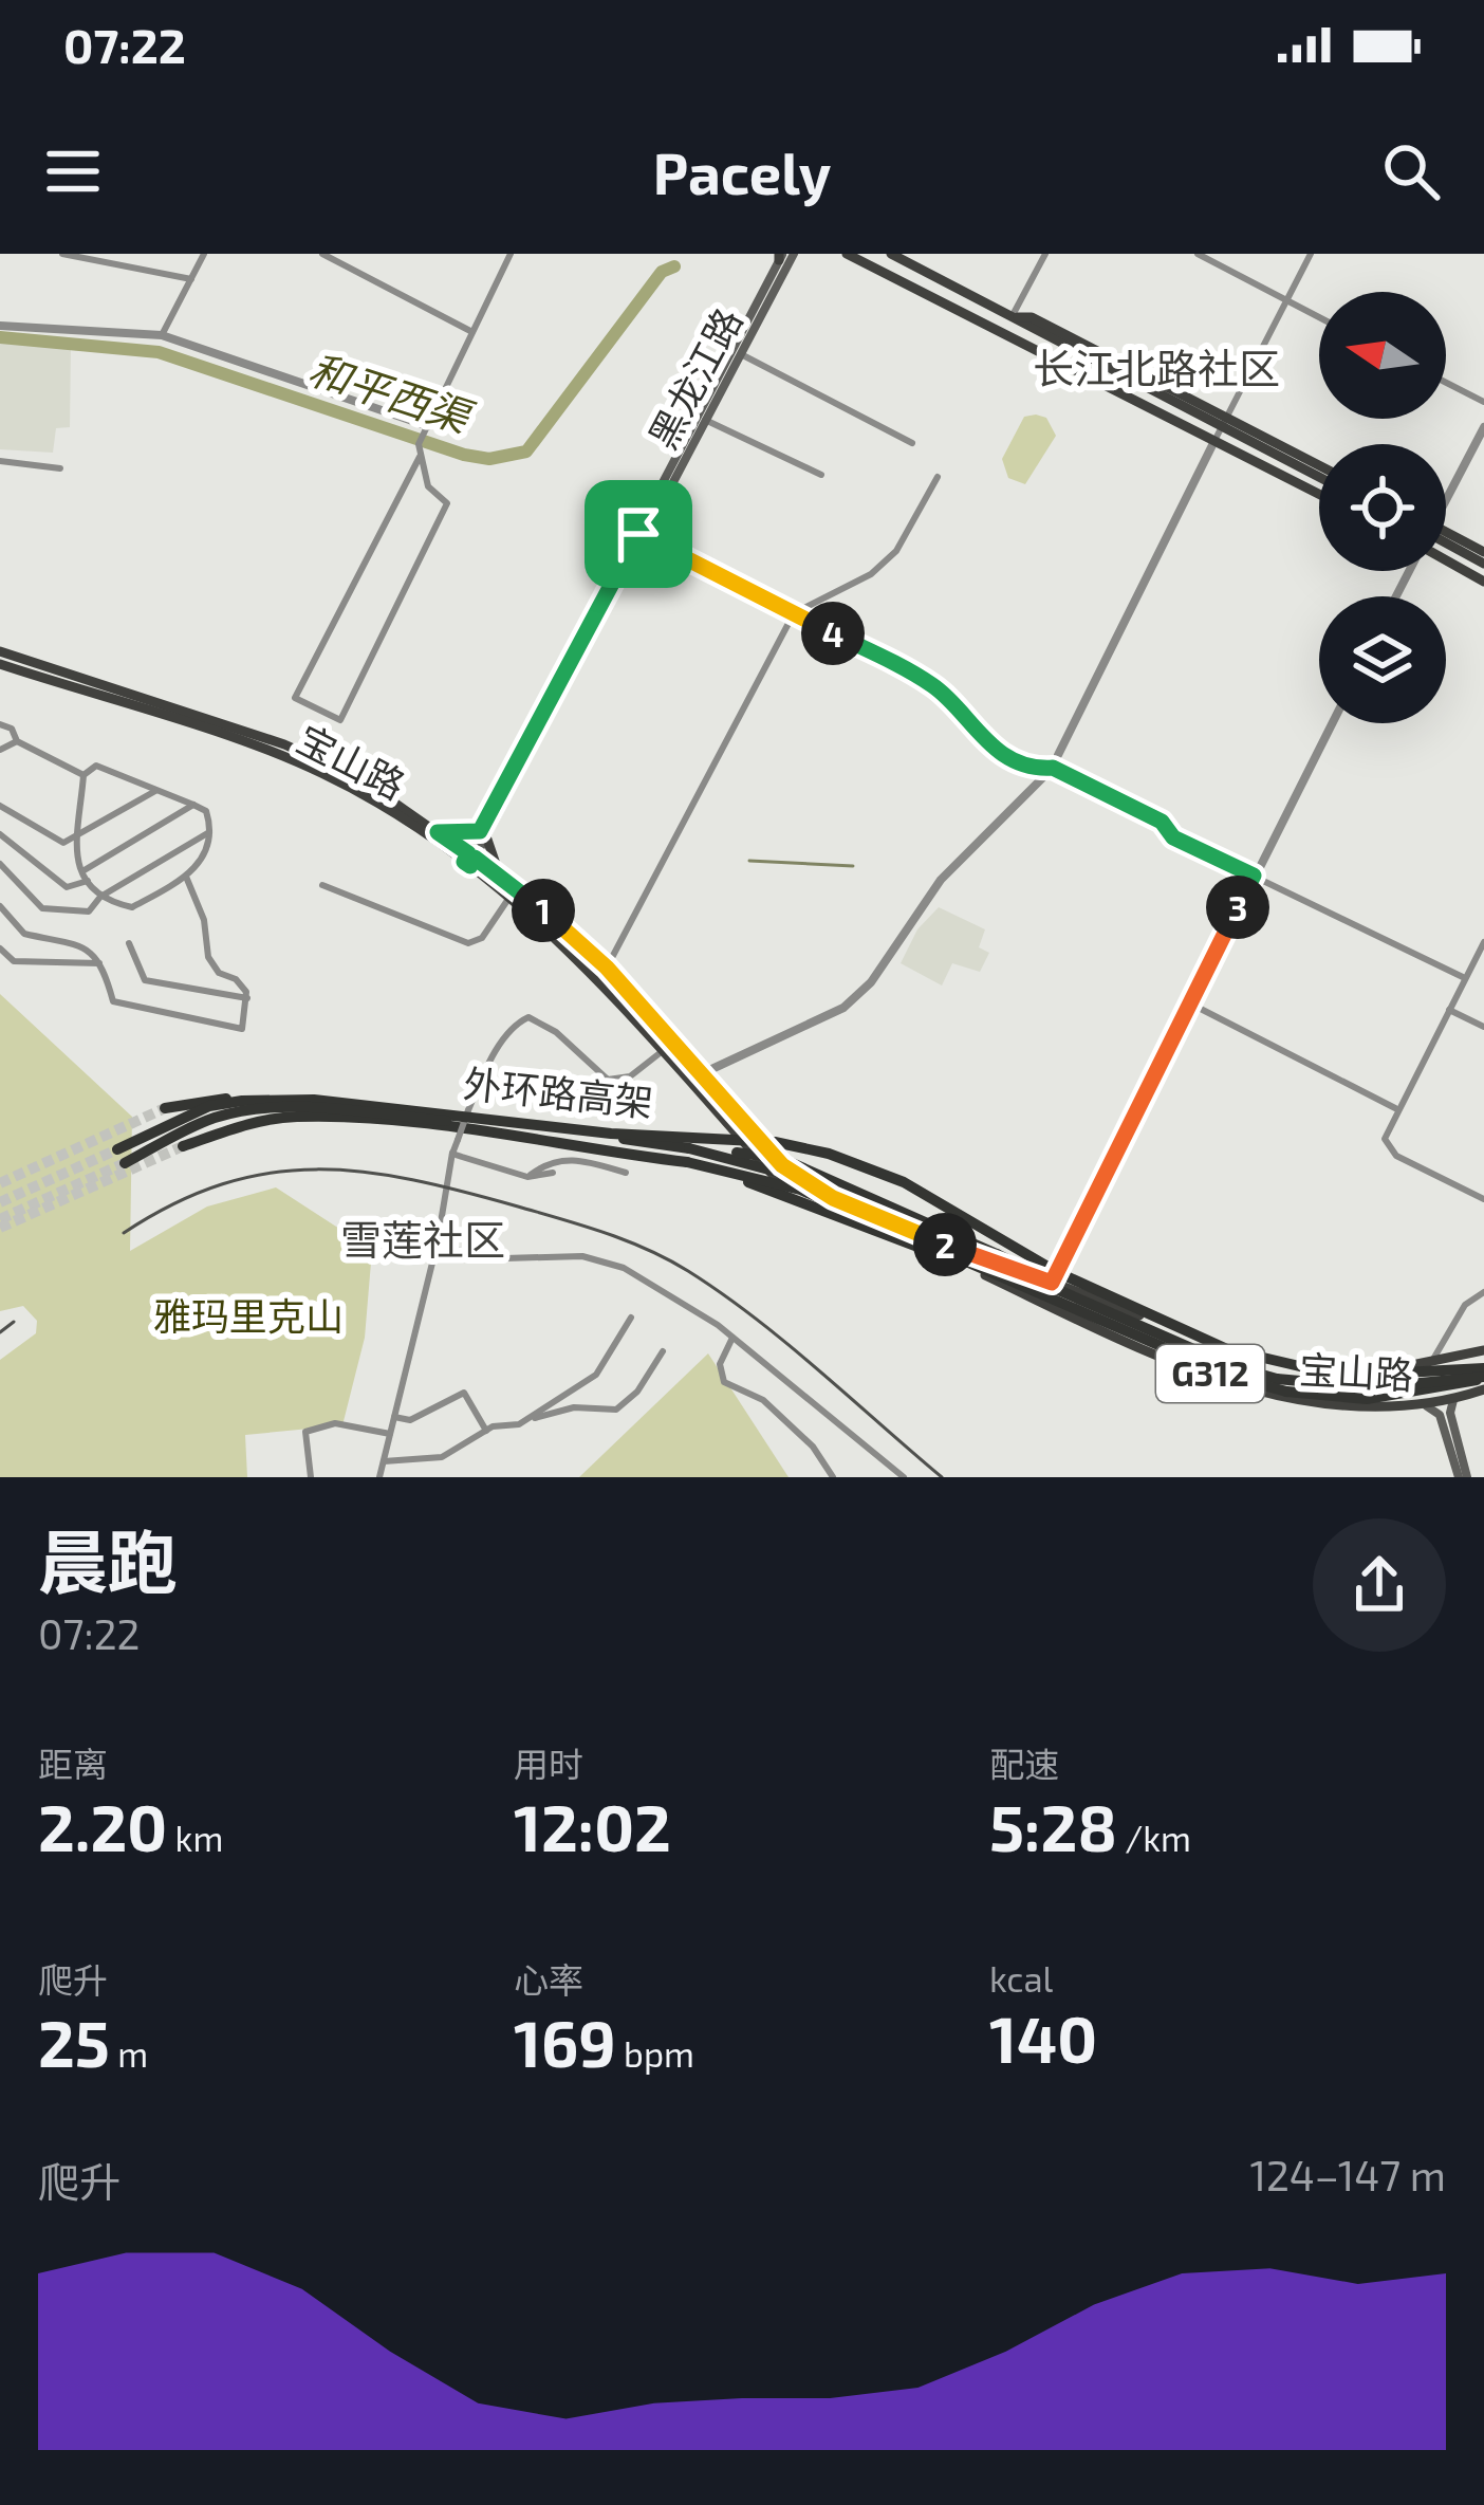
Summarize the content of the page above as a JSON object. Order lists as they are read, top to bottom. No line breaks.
{"streets":{"highway":["外环路高架"],"main road":["黑龙江路","宝山路","G312"]},"crossings":[["黑龙江路","宝山路"],["宝山路","外环路高架"]],"districts":["长江北路社区","雪莲社区"],"water":["和平西渠"],"parks":["雅玛里克山"],"north":"left","page":{"status":"07:22","header":"Pacely","pins":["4","3","1","2"],"heading":["晨跑","07:22"],"stats":[["距离","2.20 km"],["用时","12:02"],["配速","5:28 /km"],["爬升","25 m"],["心率","169 bpm"],["kcal","140"]],"chart":["爬升","124–147 m"]}}
